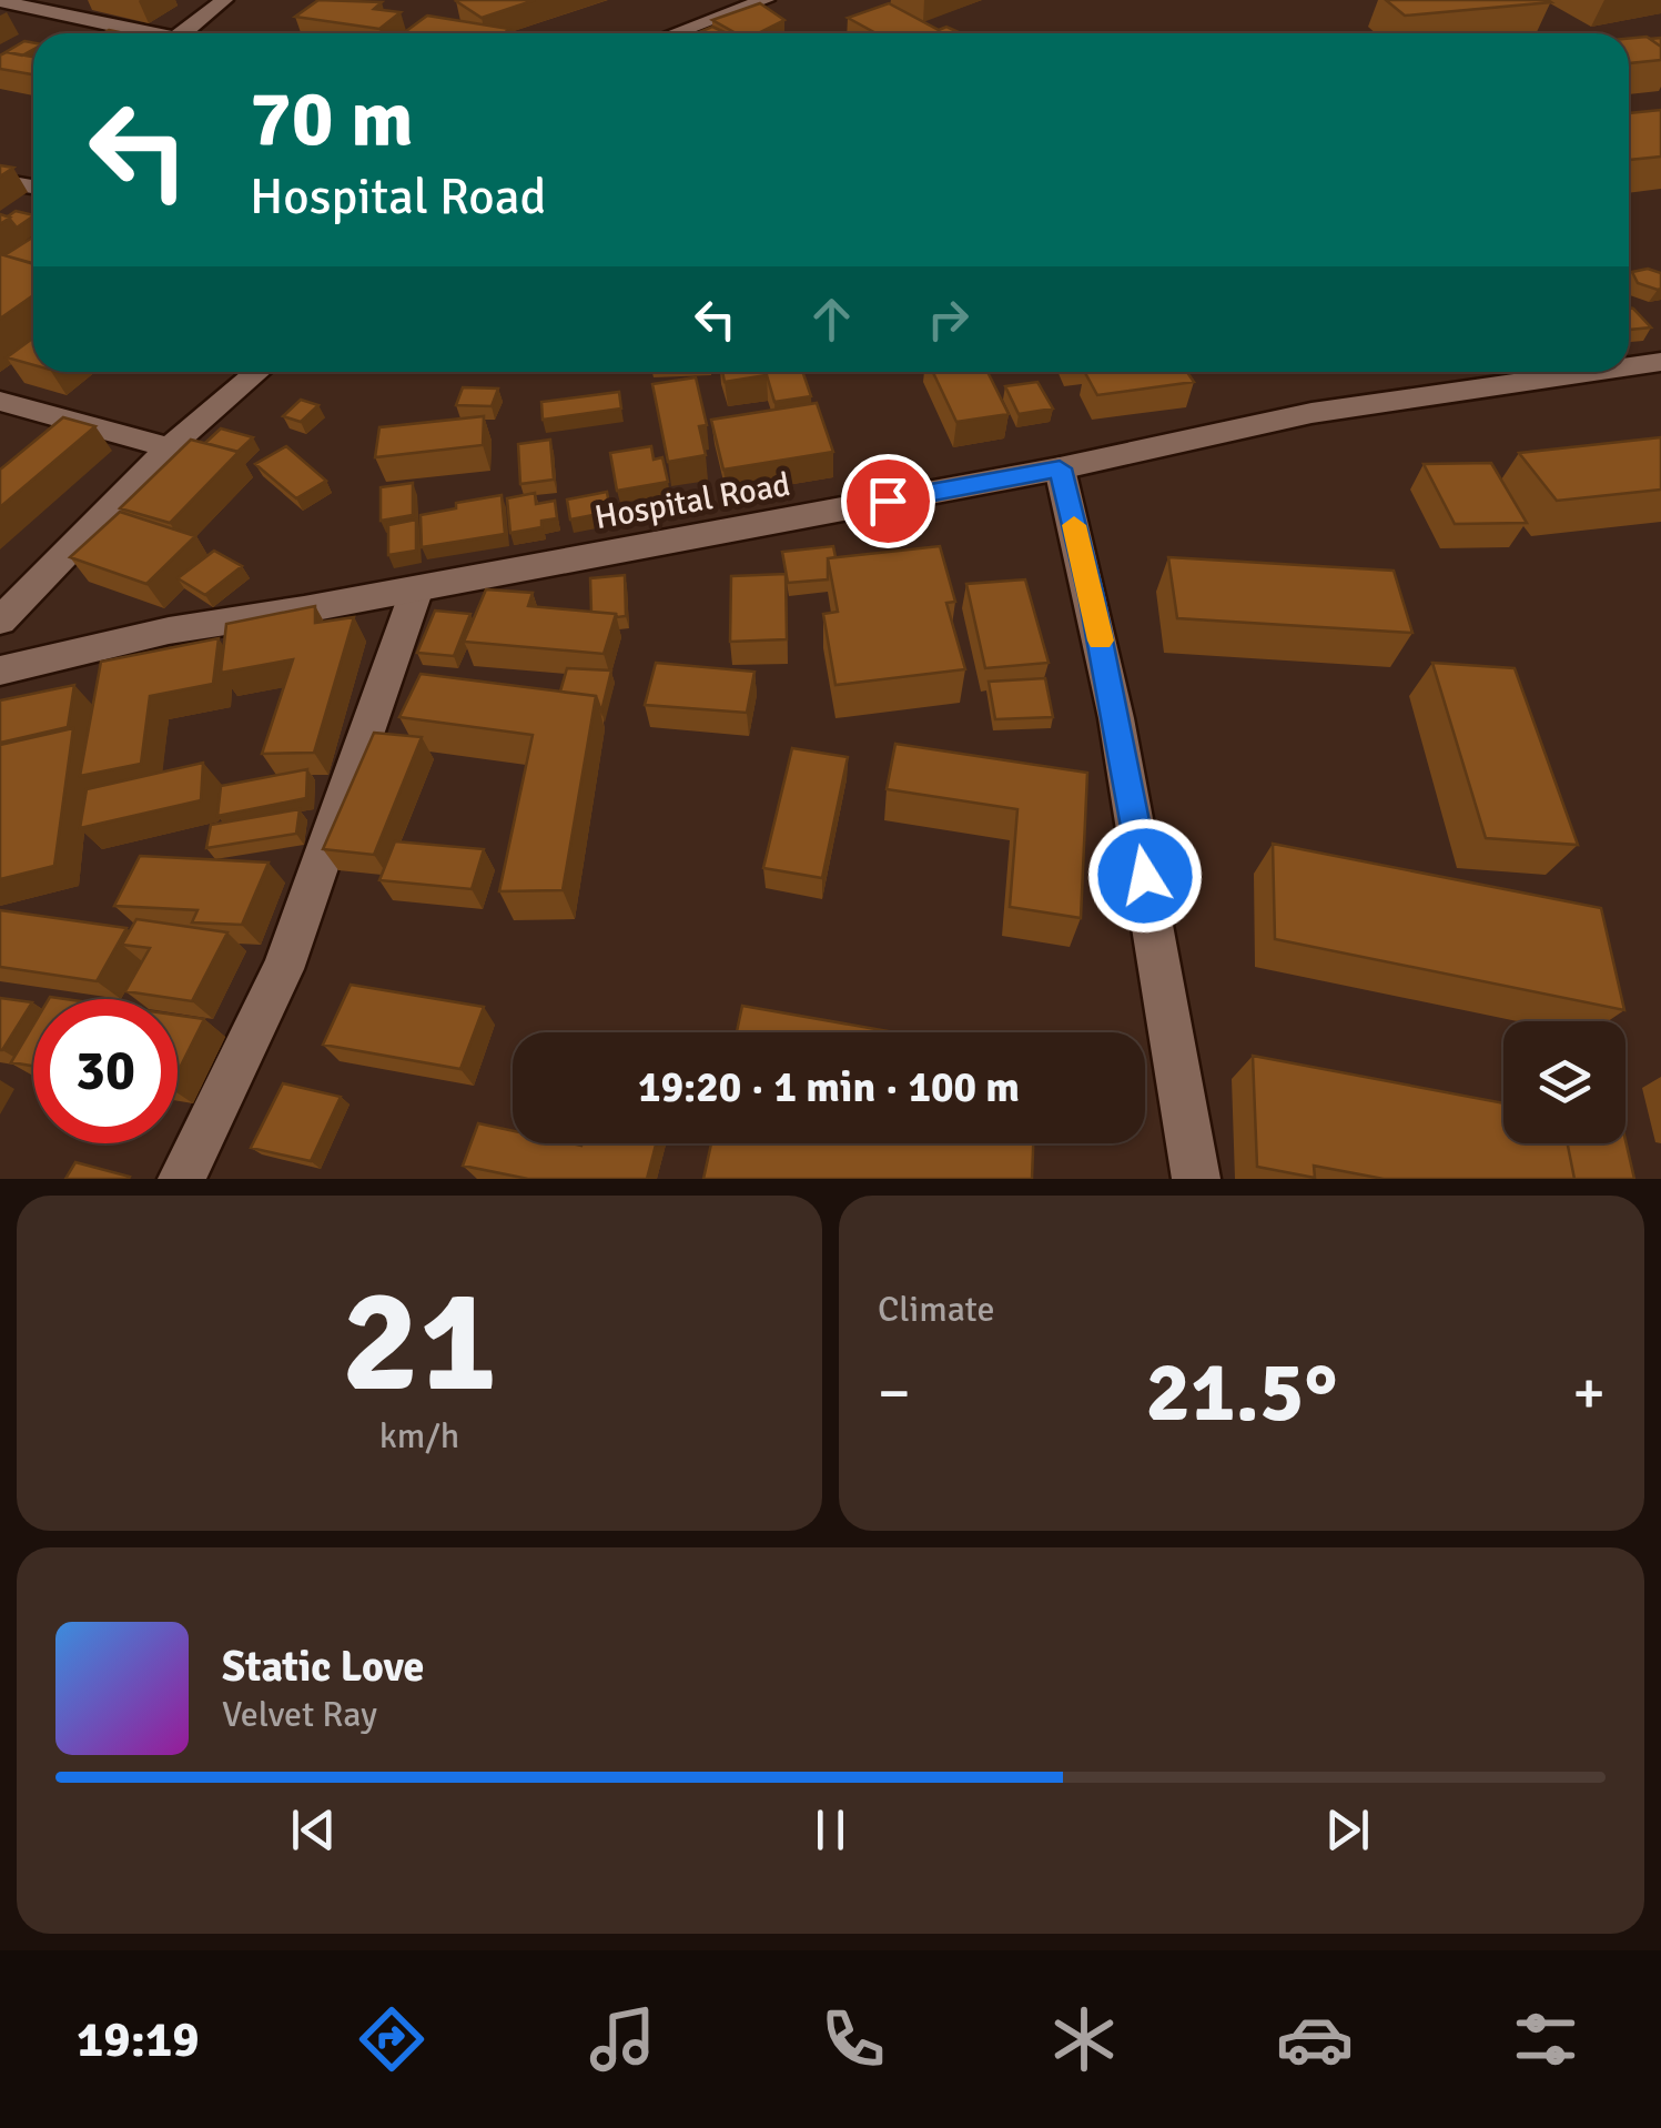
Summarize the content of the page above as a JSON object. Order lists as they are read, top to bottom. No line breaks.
{"streets":{"street":["Hospital Road"]},"page":{"turn":["70 m","Hospital Road"],"limit":"30","trip":"19:20 · 1 min · 100 m","tile":[["21","km/h"],"Climate"],"heat":["−","21.5°","+"],"song":["Static Love","Velvet Ray"],"tabs":"19:19"}}
